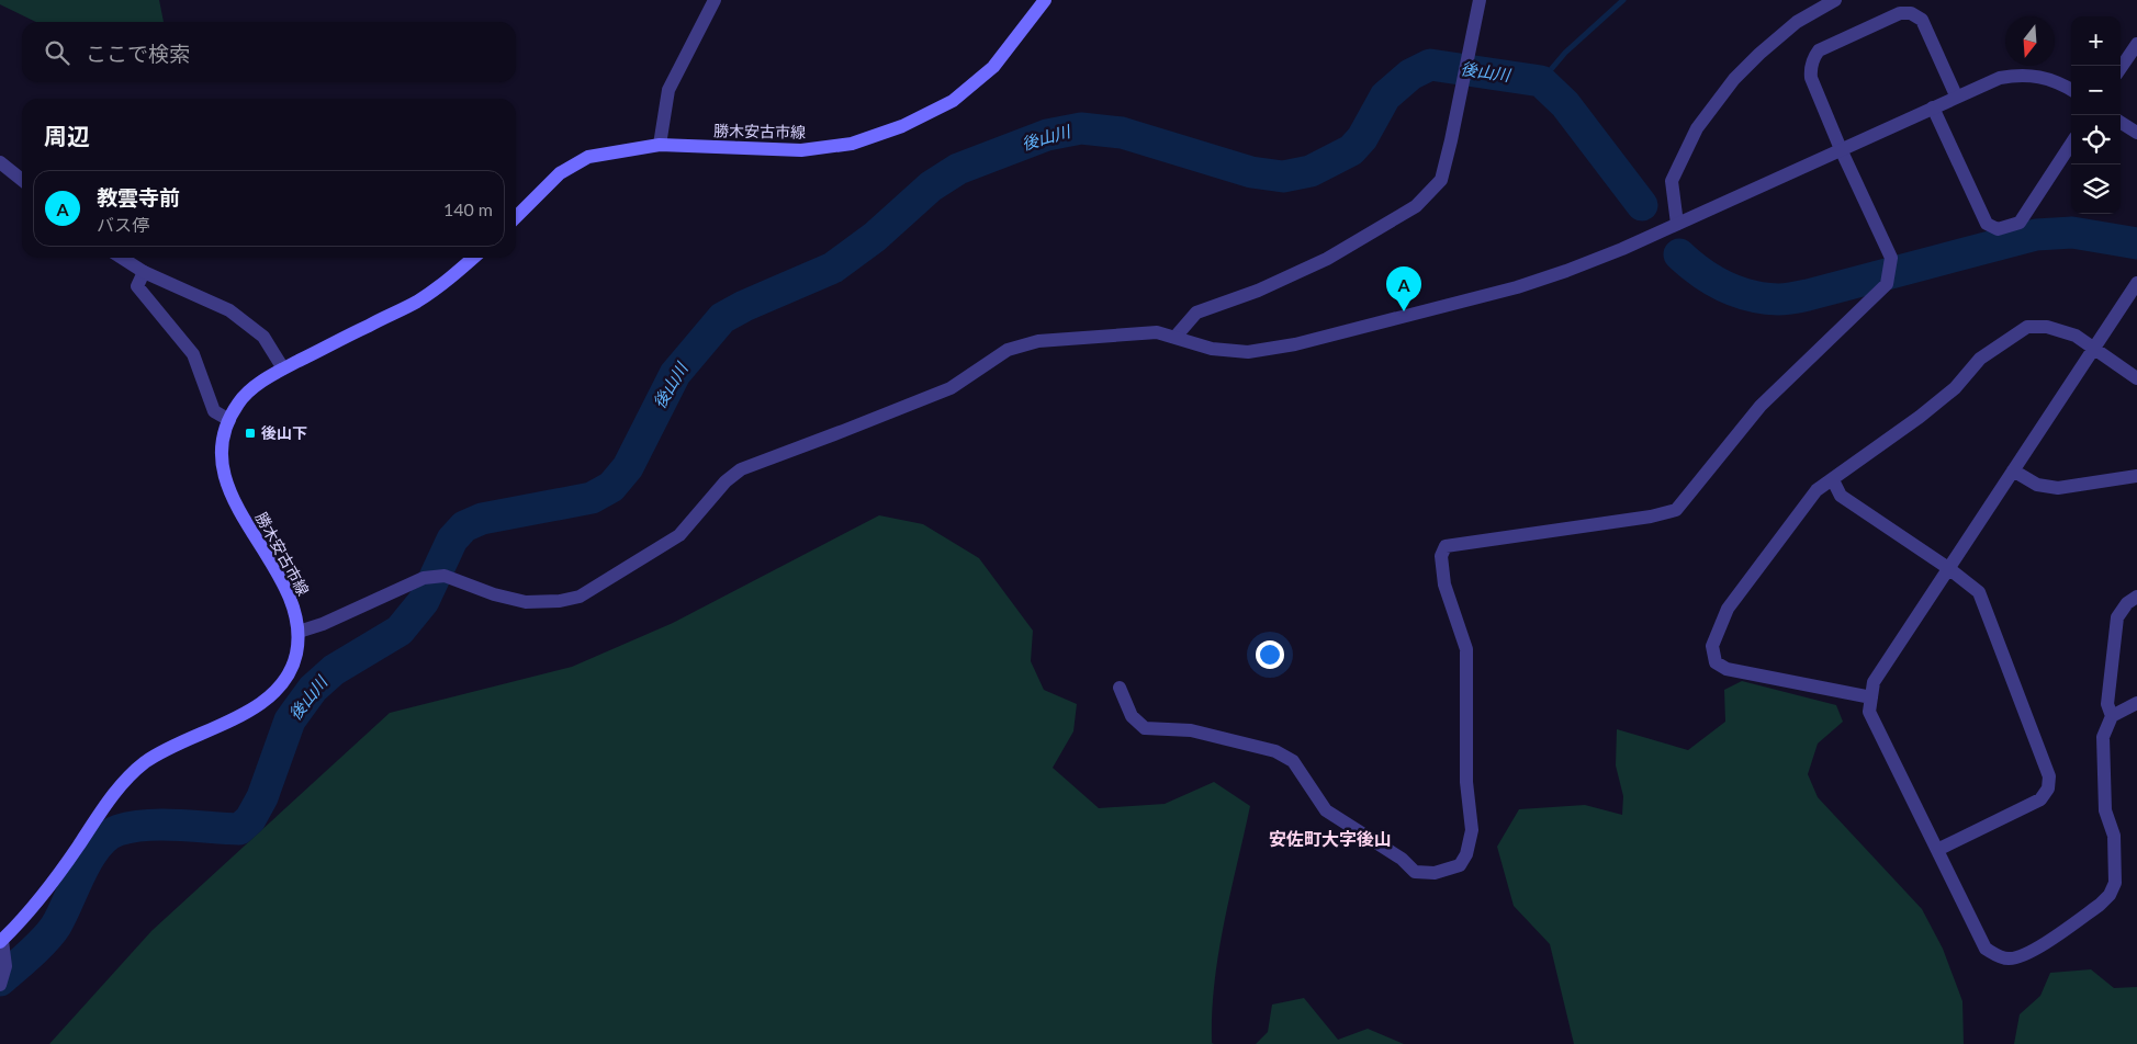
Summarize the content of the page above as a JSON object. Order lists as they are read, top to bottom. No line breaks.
{"streets":{"main road":["勝木安古市線"]},"districts":["安佐町大字後山"],"water":["後山川"],"places":{"transit":["後山下"]},"north":"bottom","page":{"map_buttons":["+","−"],"search":"ここで検索","heading":"周辺","list":[{"mark":"A","name":"教雲寺前","note":"バス停","value":"140 m"}],"pins":"A"}}
